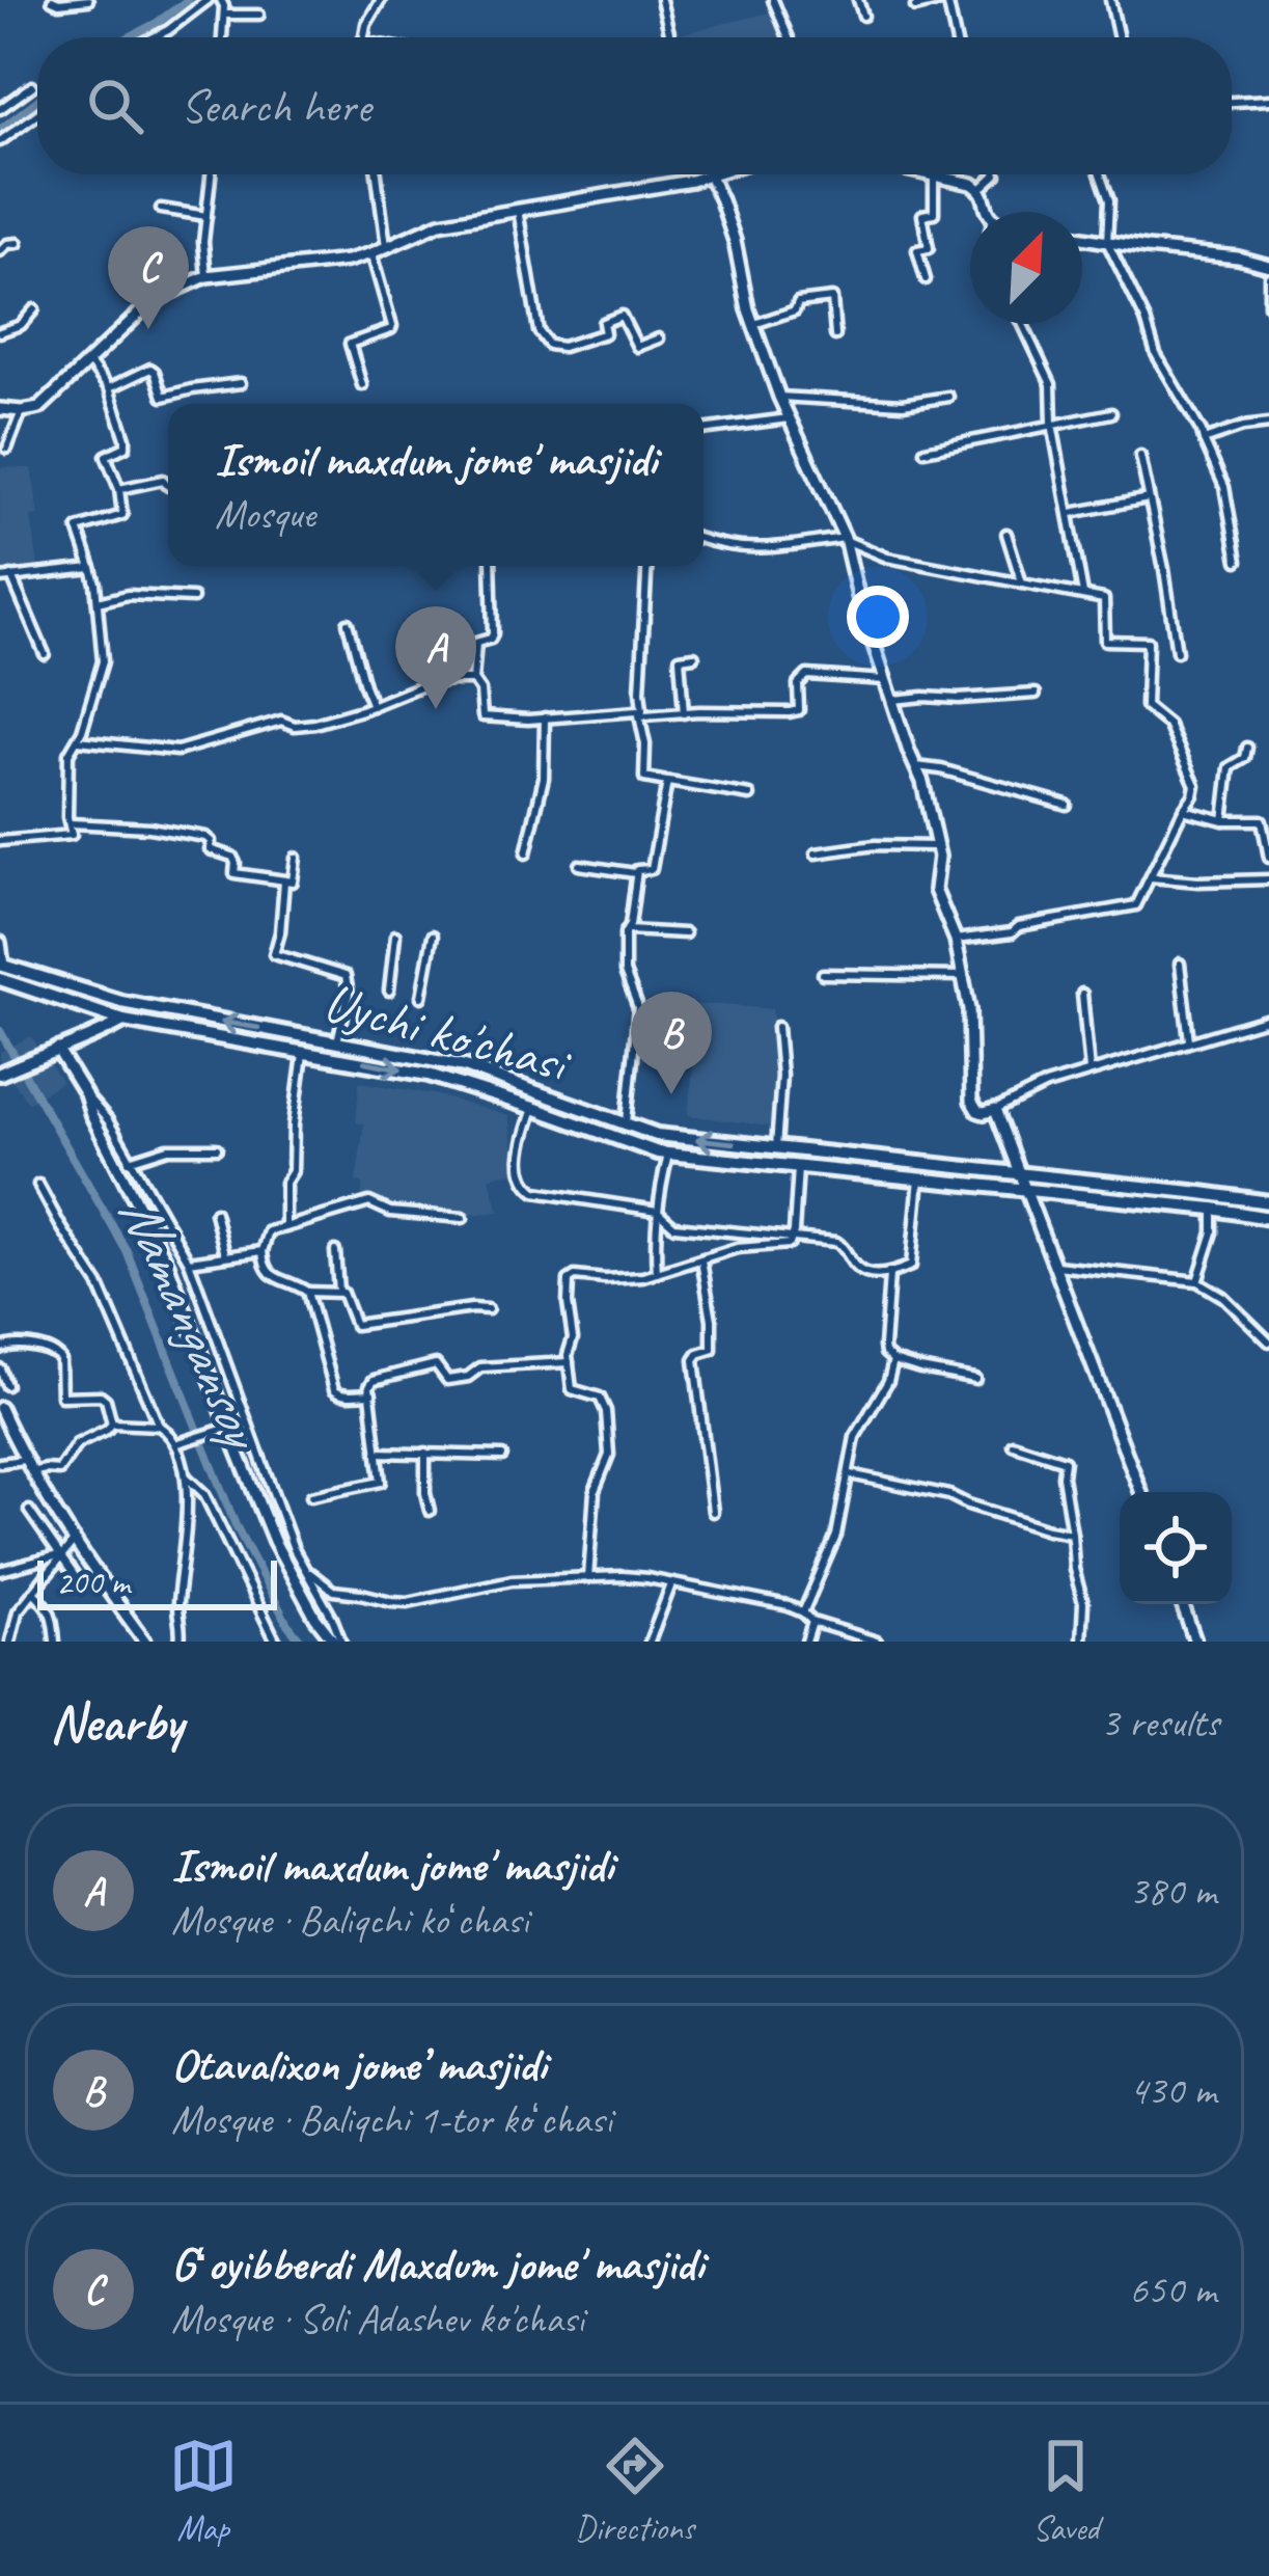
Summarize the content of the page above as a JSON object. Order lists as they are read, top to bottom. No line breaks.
{"streets":{"main road":["Uychi ko'chasi"]},"water":["Namangansoy"],"scale_bar":"200 m","north":"top right","page":{"search":"Search here","pins":["C","A","B"],"popup":["Ismoil maxdum jome' masjidi","Mosque"],"scale":"200 m","heading":["Nearby","3 results"],"list":[{"mark":"A","name":"Ismoil maxdum jome' masjidi","note":"Mosque · Baliqchi koʻchasi","value":"380 m"},{"mark":"B","name":"Otavalixon jome’ masjidi","note":"Mosque · Baliqchi 1-tor koʻchasi","value":"430 m"},{"mark":"C","name":"Gʻoyibberdi Maxdum jome' masjidi","note":"Mosque · Soli Adashev ko'chasi","value":"650 m"}],"nav":["Map","Directions","Saved"]}}
